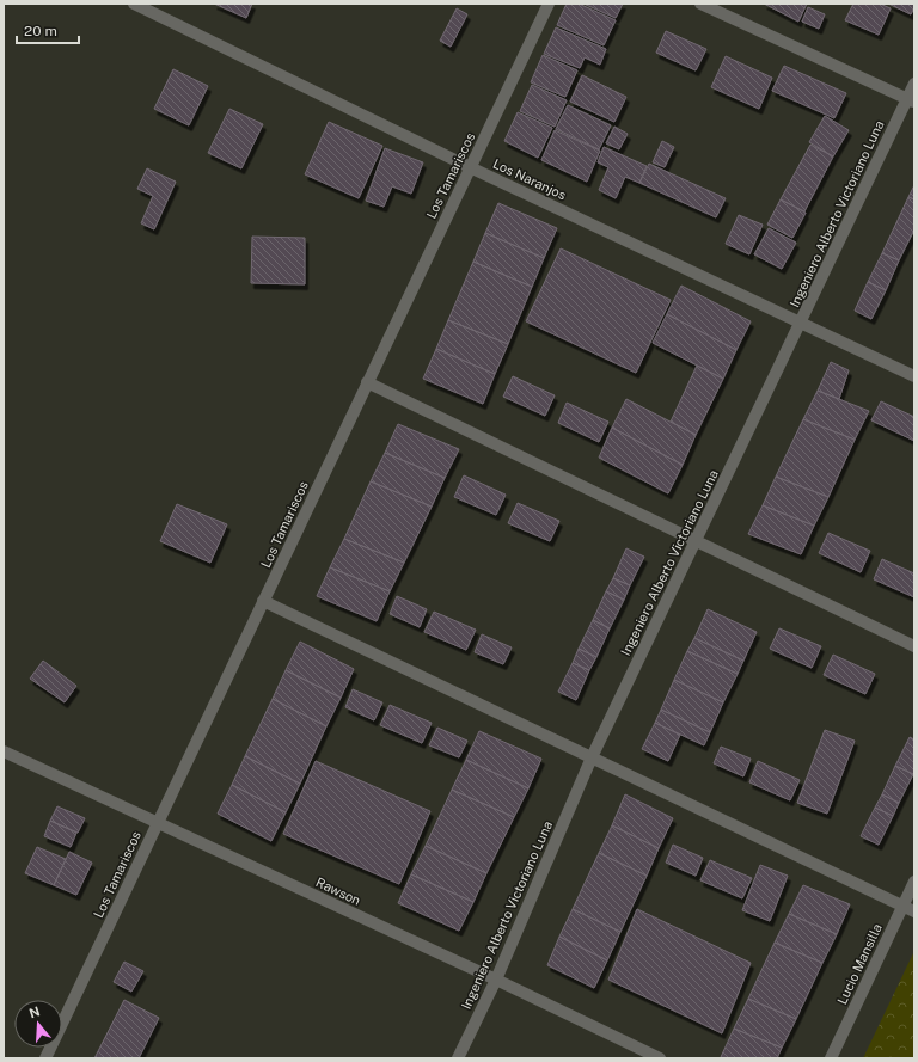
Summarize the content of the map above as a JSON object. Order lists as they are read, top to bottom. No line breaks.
{"streets":{"street":["Los Tamariscos","Los Naranjos","Ingeniero Alberto Victoriano Luna","Rawson","Lucio Mansilla"]},"crossings":[["Los Tamariscos","Los Naranjos"],["Los Tamariscos","Rawson"],["Los Naranjos","Ingeniero Alberto Victoriano Luna"],["Ingeniero Alberto Victoriano Luna","Rawson"]],"scale_bar":"20 m","north":"top"}
